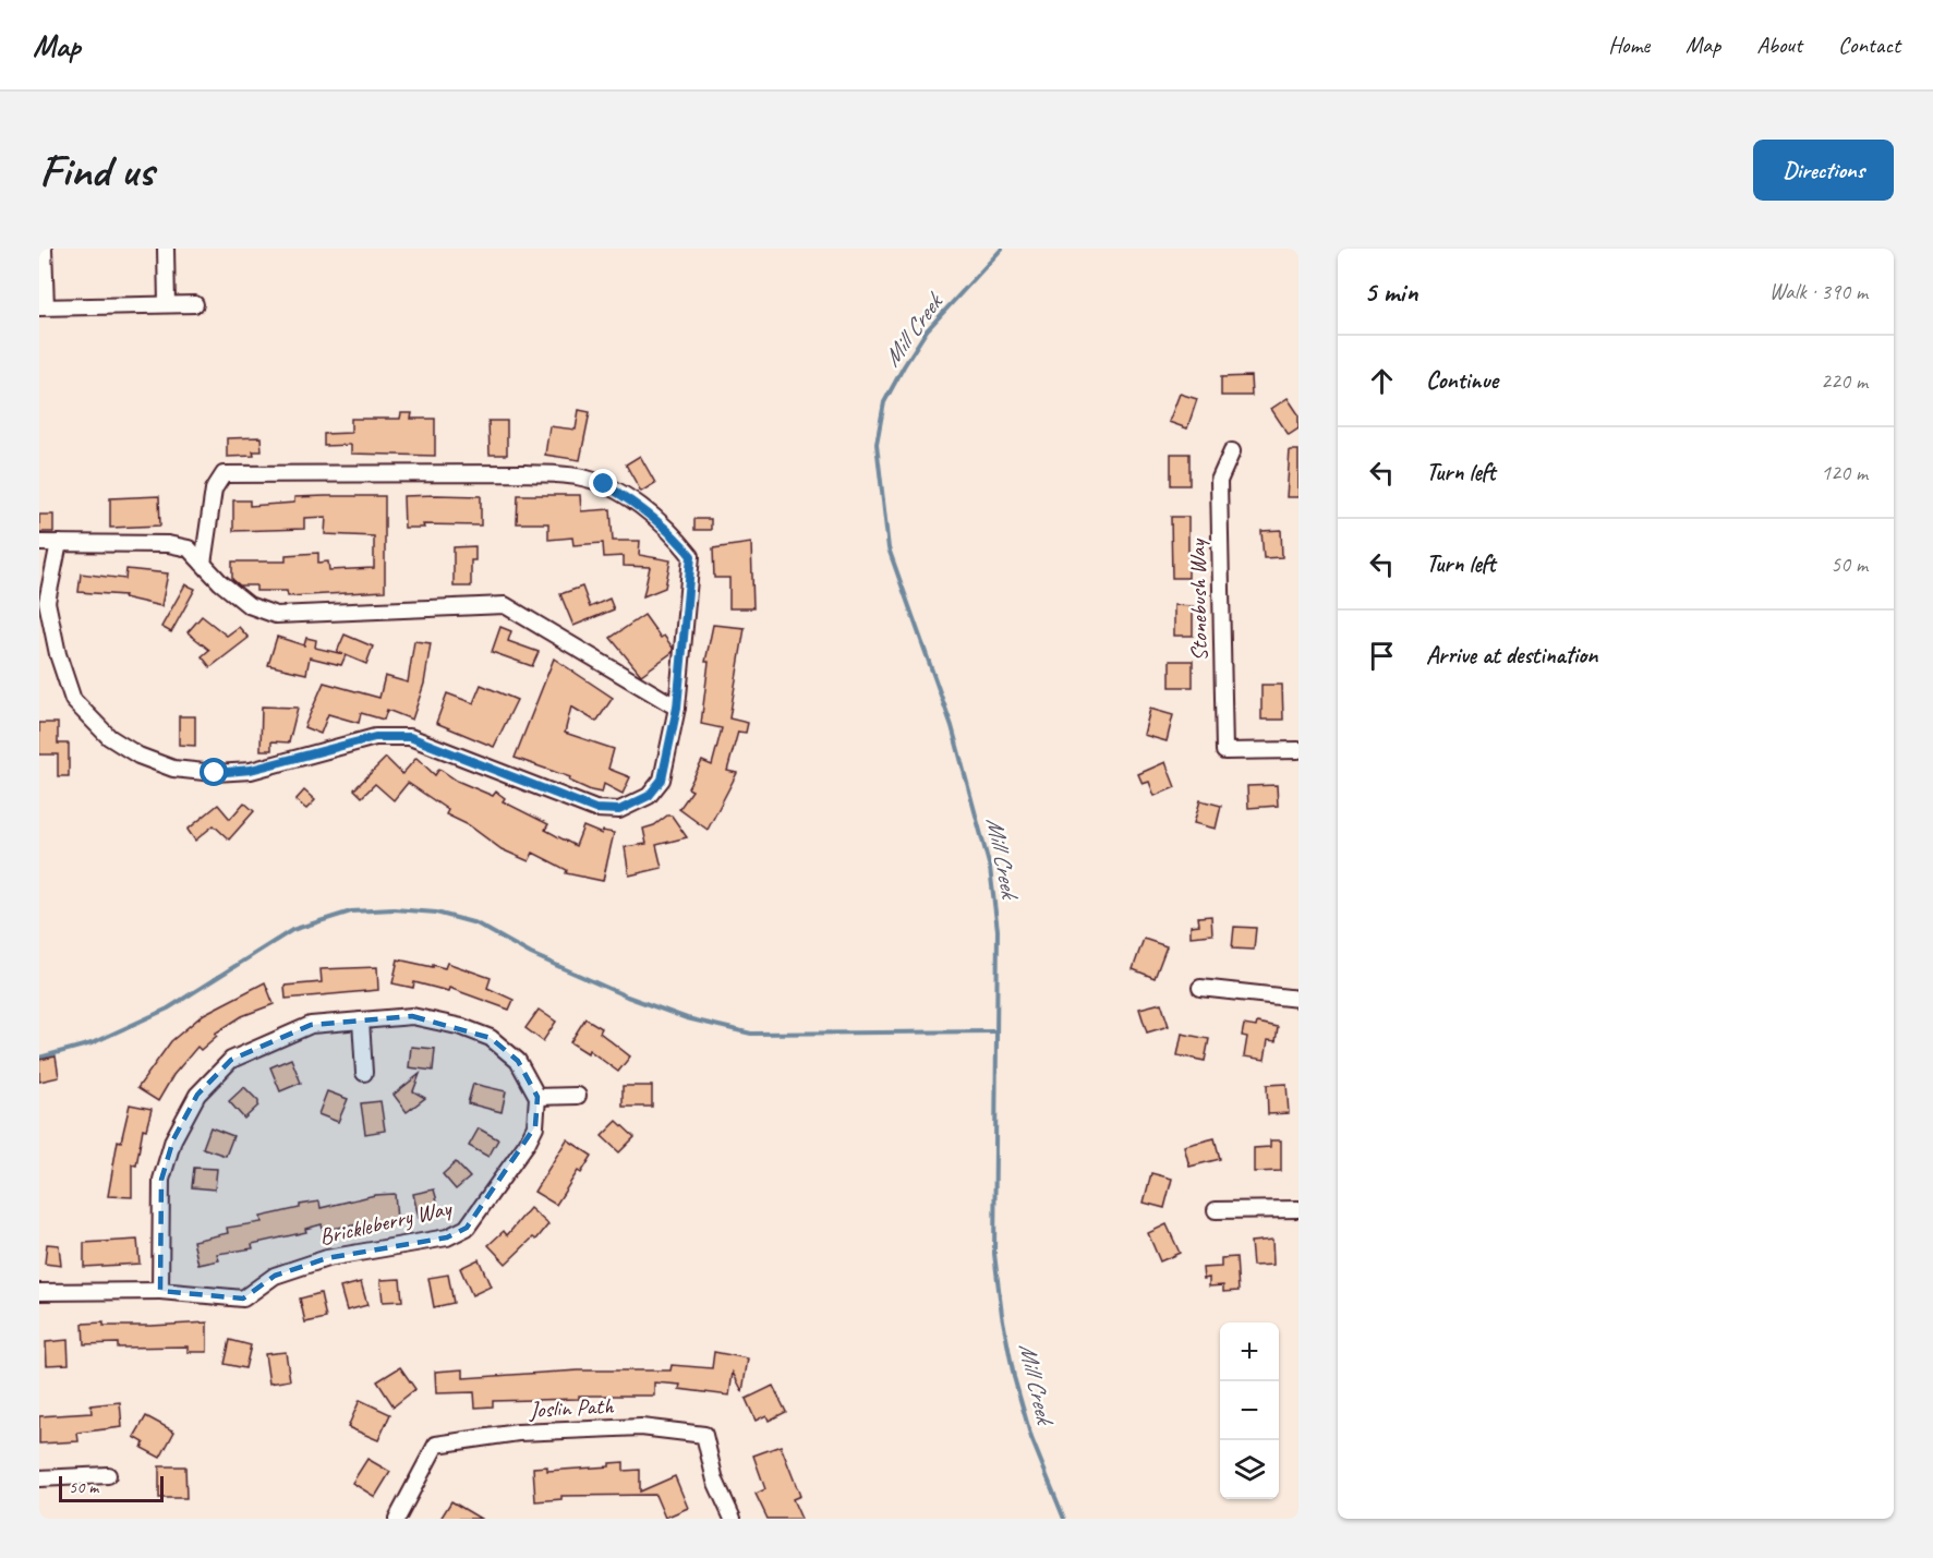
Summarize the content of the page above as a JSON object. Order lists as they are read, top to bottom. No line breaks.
{"streets":{"street":["Stonebush Way","Brickleberry Way","Joslin Path"]},"water":["Mill Creek"],"scale_bar":"50 m","page":{"header":"Map","nav":["Home","Map","About","Contact"],"buttons":"Directions","title":"Find us","heading":["5 min","Walk · 390 m"],"list":[["Continue","220 m"],["Turn left","120 m"],["Turn left","50 m"],"Arrive at destination"],"map_buttons":["+","−"],"scale":"50 m"}}
